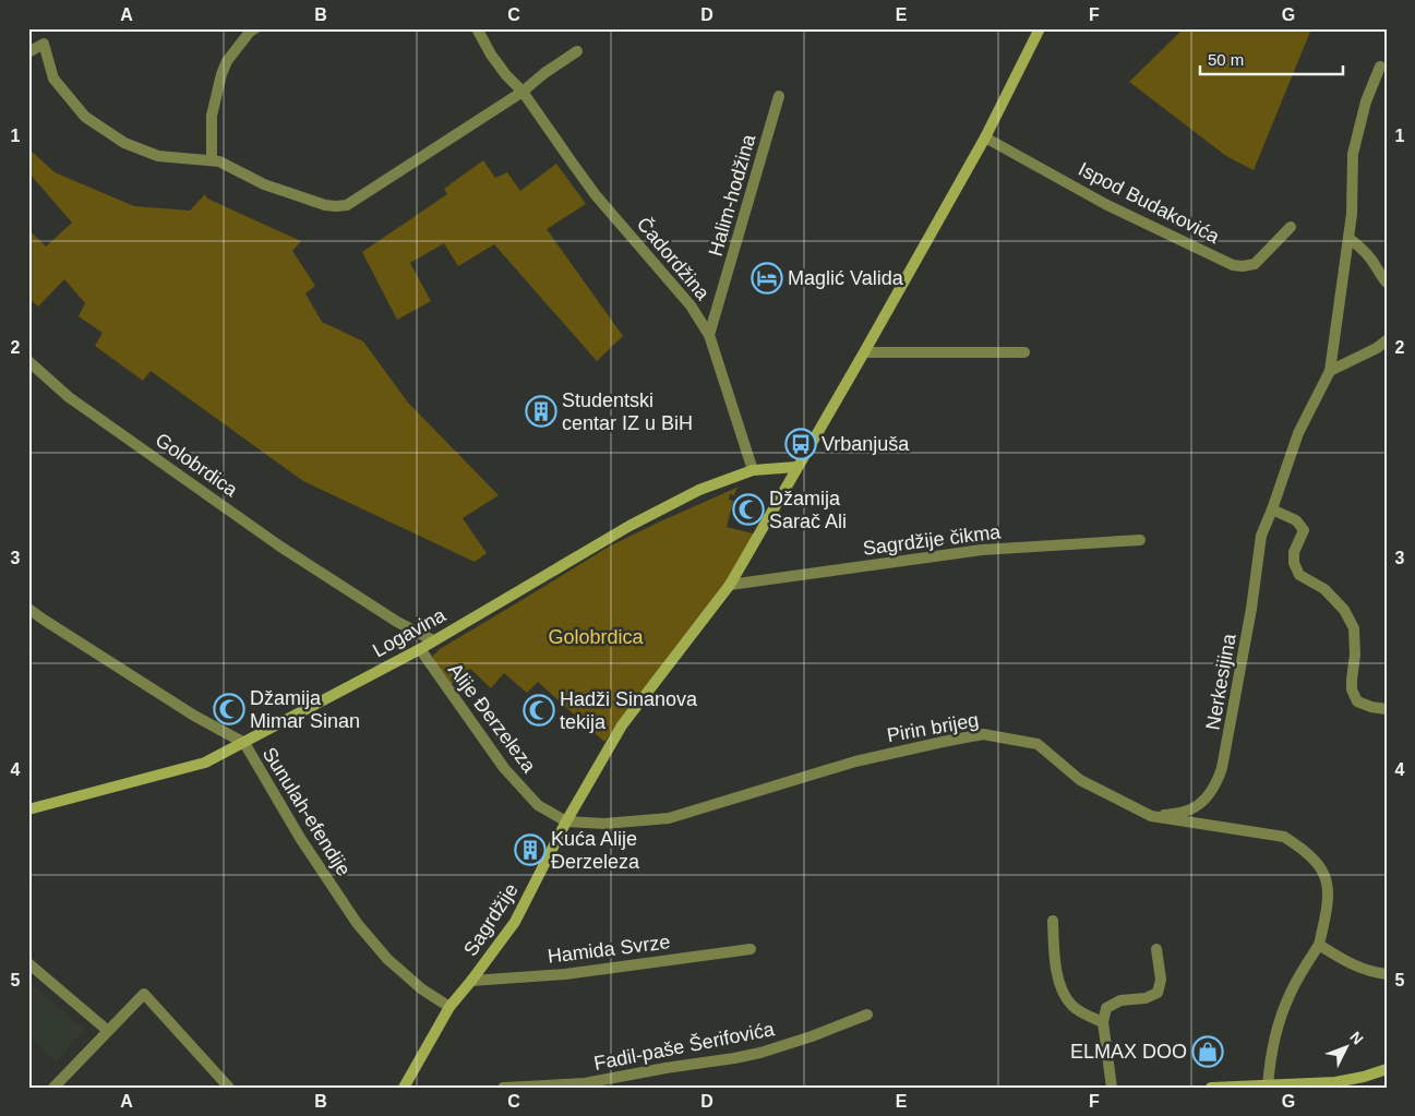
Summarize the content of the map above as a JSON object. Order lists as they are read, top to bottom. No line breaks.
{"streets":{"street":["Halim-hodžina","Ispod Budakovića","Čadordžina","Golobrdica","Sagrdžije čikma","Logavina","Nerkesijina","Alije Đerzeleza","Pirin brijeg","Sunulah-efendije","Sagrdžije","Hamida Svrze","Fadil-paše Šerifovića"]},"crossings":[["Halim-hodžina","Čadordžina"],["Čadordžina","Logavina"],["Golobrdica","Logavina"],["Sagrdžije čikma","Sagrdžije"],["Logavina","Alije Đerzeleza"],["Logavina","Sunulah-efendije"],["Logavina","Sagrdžije"],["Nerkesijina","Pirin brijeg"],["Alije Đerzeleza","Pirin brijeg"],["Alije Đerzeleza","Sagrdžije"],["Pirin brijeg","Sagrdžije"],["Sunulah-efendije","Sagrdžije"],["Sagrdžije","Hamida Svrze"]],"parks":["Golobrdica"],"places":{"hotel":["Maglić Valida"],"building":["Studentski centar IZ u BiH","Kuća Alije Đerzeleza"],"bus stop":["Vrbanjuša"],"mosque":["Džamija Sarač Ali","Džamija Mimar Sinan","Hadži Sinanova tekija"],"shop":["ELMAX DOO"]},"scale_bar":"50 m","north":"top right","grid":{"columns":["A","B","C","D","E","F","G"],"rows":["1","2","3","4","5"]}}
